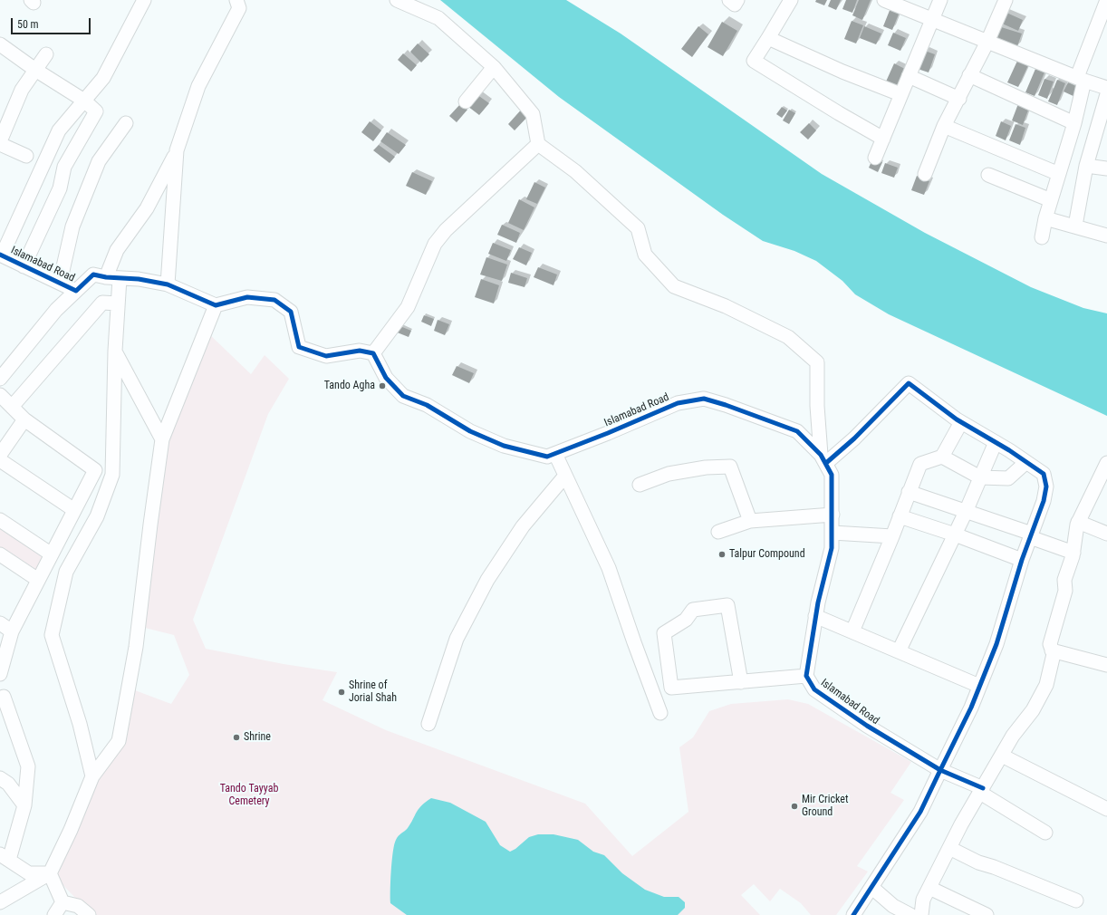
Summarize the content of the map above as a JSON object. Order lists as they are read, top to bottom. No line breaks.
{"streets":{"street":["Islamabad Road"]},"parks":["Tando Tayyab Cemetery"],"places":["Tando Agha","Talpur Compound","Shrine of Jorial Shah","Shrine","Mir Cricket Ground"],"scale_bar":"50 m"}
